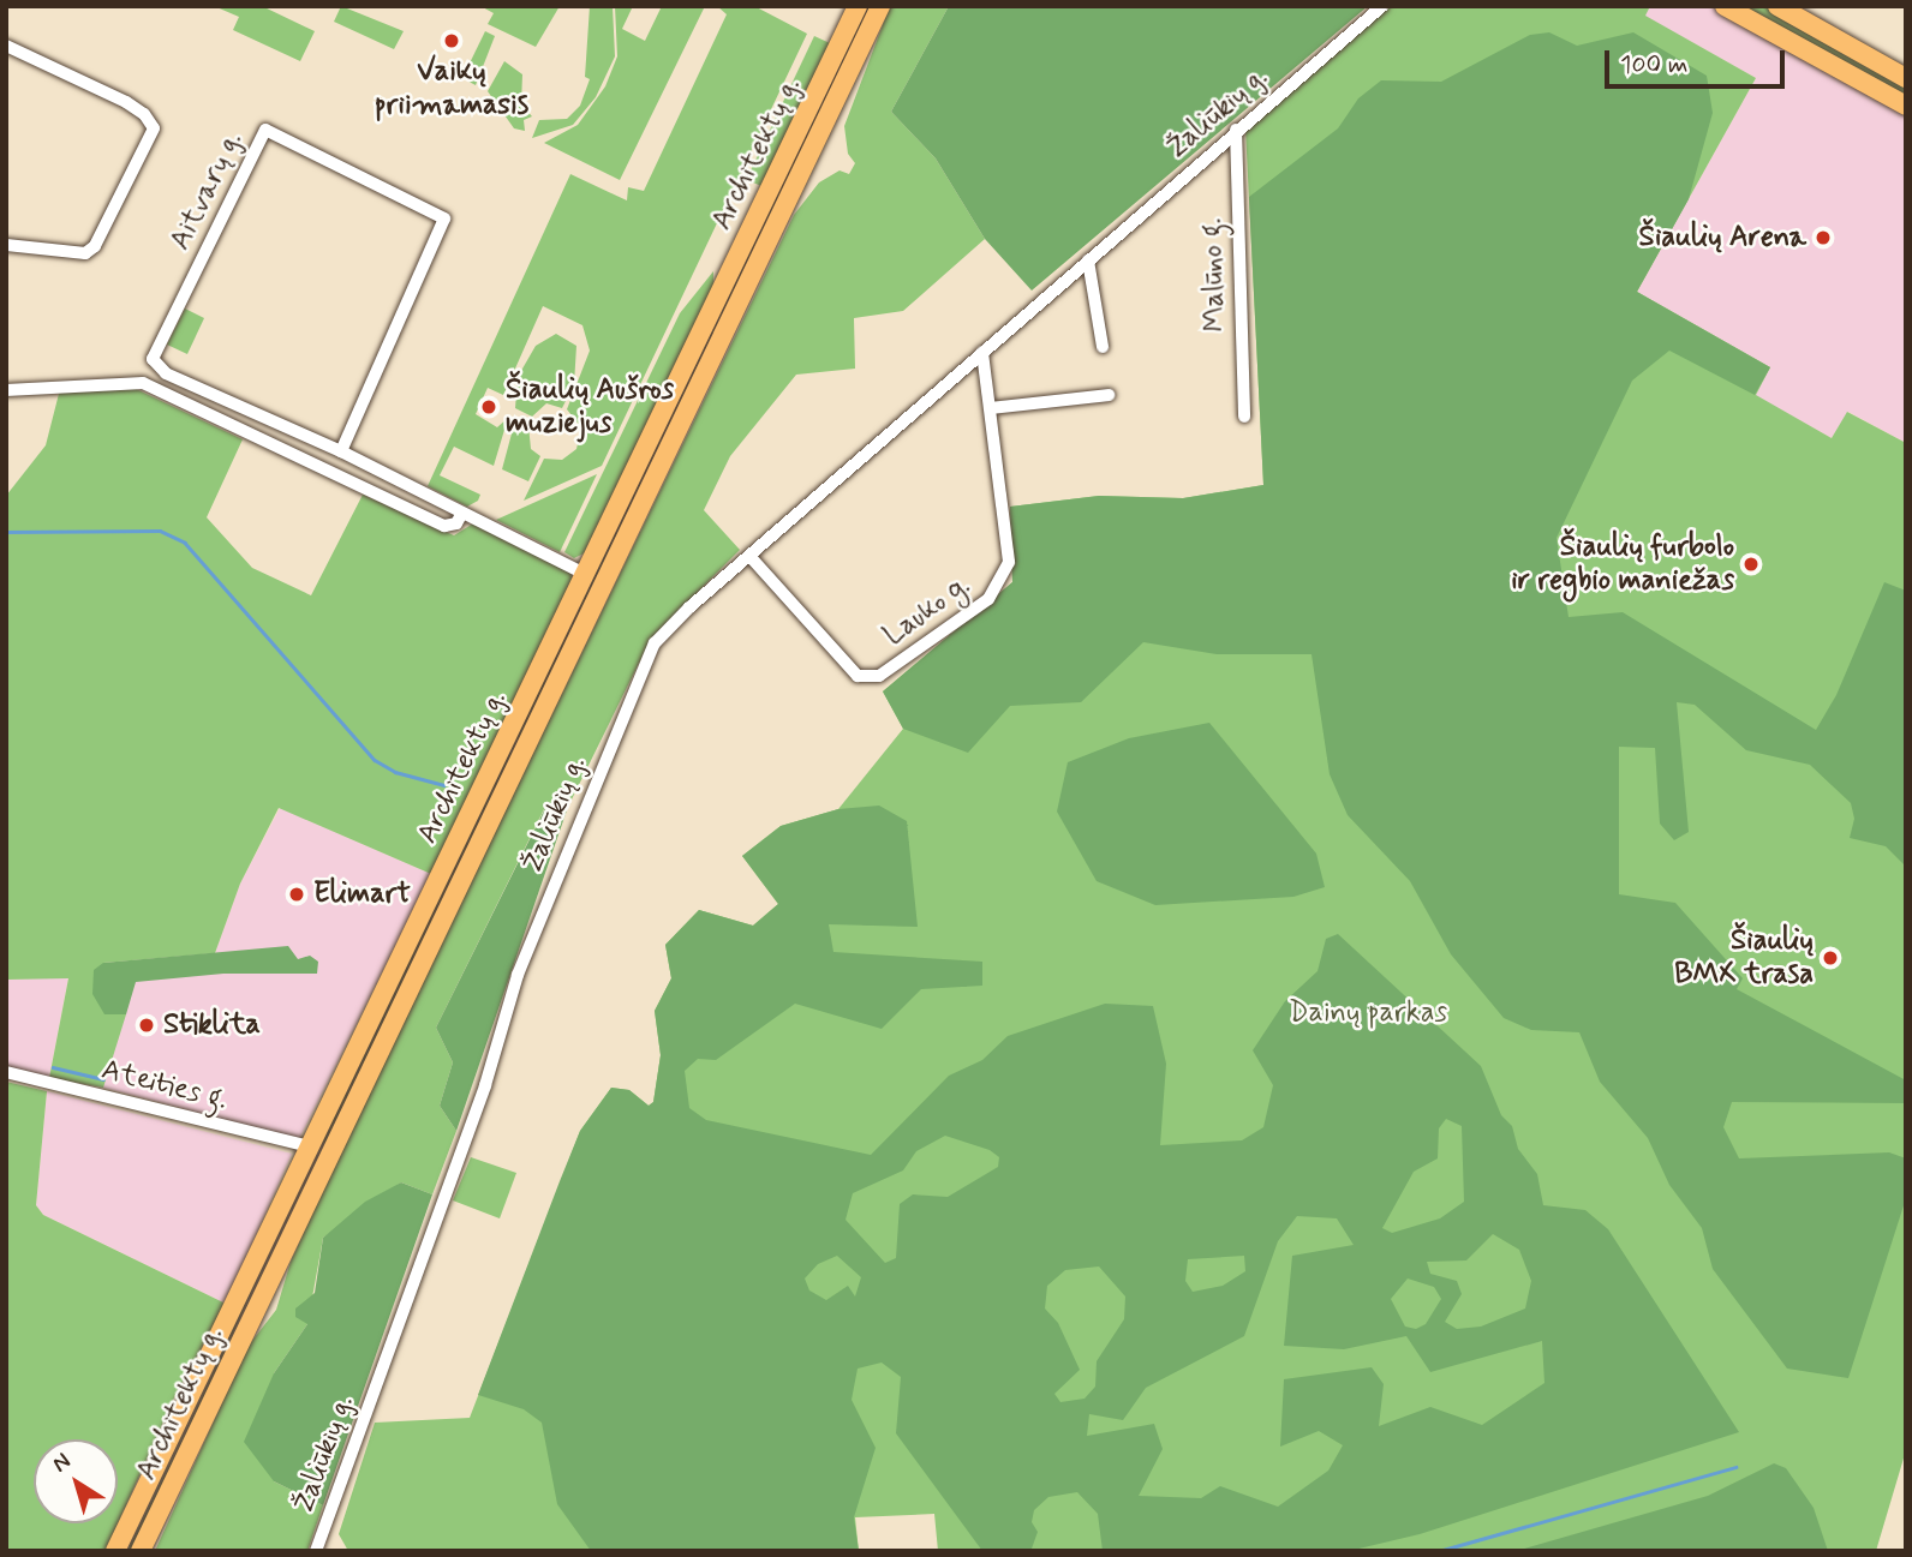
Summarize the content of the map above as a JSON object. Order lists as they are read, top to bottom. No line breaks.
{"streets":{"main road":["Architektų g."],"street":["Žaliūkių g.","Aitvarų g.","Malūno g.","Lauko g.","Ateities g."]},"crossings":[["Žaliūkių g.","Malūno g."],["Žaliūkių g.","Lauko g."],["Architektų g.","Aitvarų g."],["Architektų g.","Ateities g."]],"parks":["Dainų parkas"],"places":["Vaikų priimamasis","Šiaulių Arena","Šiaulių Aušros muziejus","Šiaulių furbolo ir regbio maniežas","Elimart","Šiaulių BMX trasa","Stiklita"],"scale_bar":"100 m","north":"top left"}
